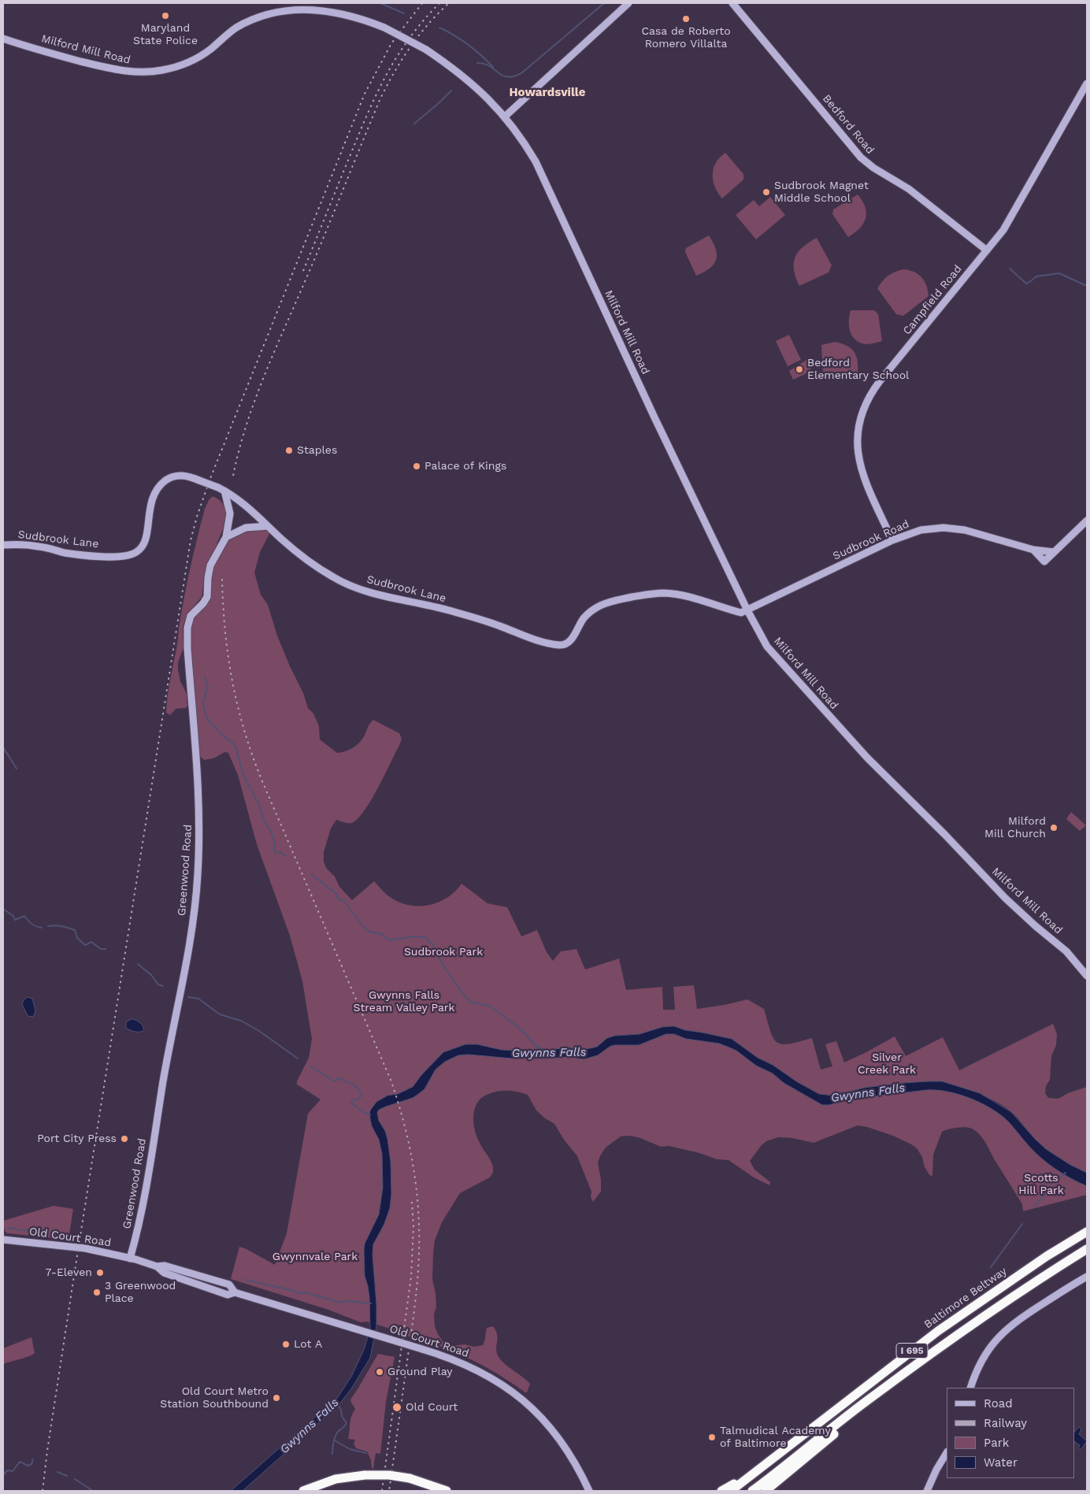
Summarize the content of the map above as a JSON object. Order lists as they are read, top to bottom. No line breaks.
{"streets":{"highway":["Baltimore Beltway","I 695"],"street":["Milford Mill Road","Bedford Road","Campfield Road","Sudbrook Lane","Sudbrook Road","Greenwood Road","Old Court Road"]},"crossings":[["Milford Mill Road","Sudbrook Lane"],["Milford Mill Road","Sudbrook Road"],["Bedford Road","Campfield Road"],["Campfield Road","Sudbrook Road"],["Sudbrook Lane","Sudbrook Road"],["Sudbrook Lane","Greenwood Road"],["Greenwood Road","Old Court Road"]],"districts":["Howardsville"],"water":["Gwynns Falls"],"parks":["Sudbrook Park","Gwynns Falls Stream Valley Park","Silver Creek Park","Scotts Hill Park","Gwynnvale Park"],"places":["Maryland State Police","Casa de Roberto Romero Villalta","Sudbrook Magnet Middle School","Bedford Elementary School","Staples","Palace of Kings","Milford Mill Church","Port City Press","7-Eleven","3 Greenwood Place","Lot A","Ground Play","Old Court Metro Station Southbound","Old Court","Talmudical Academy of Baltimore"],"legend":["Road","Railway","Park","Water"]}
